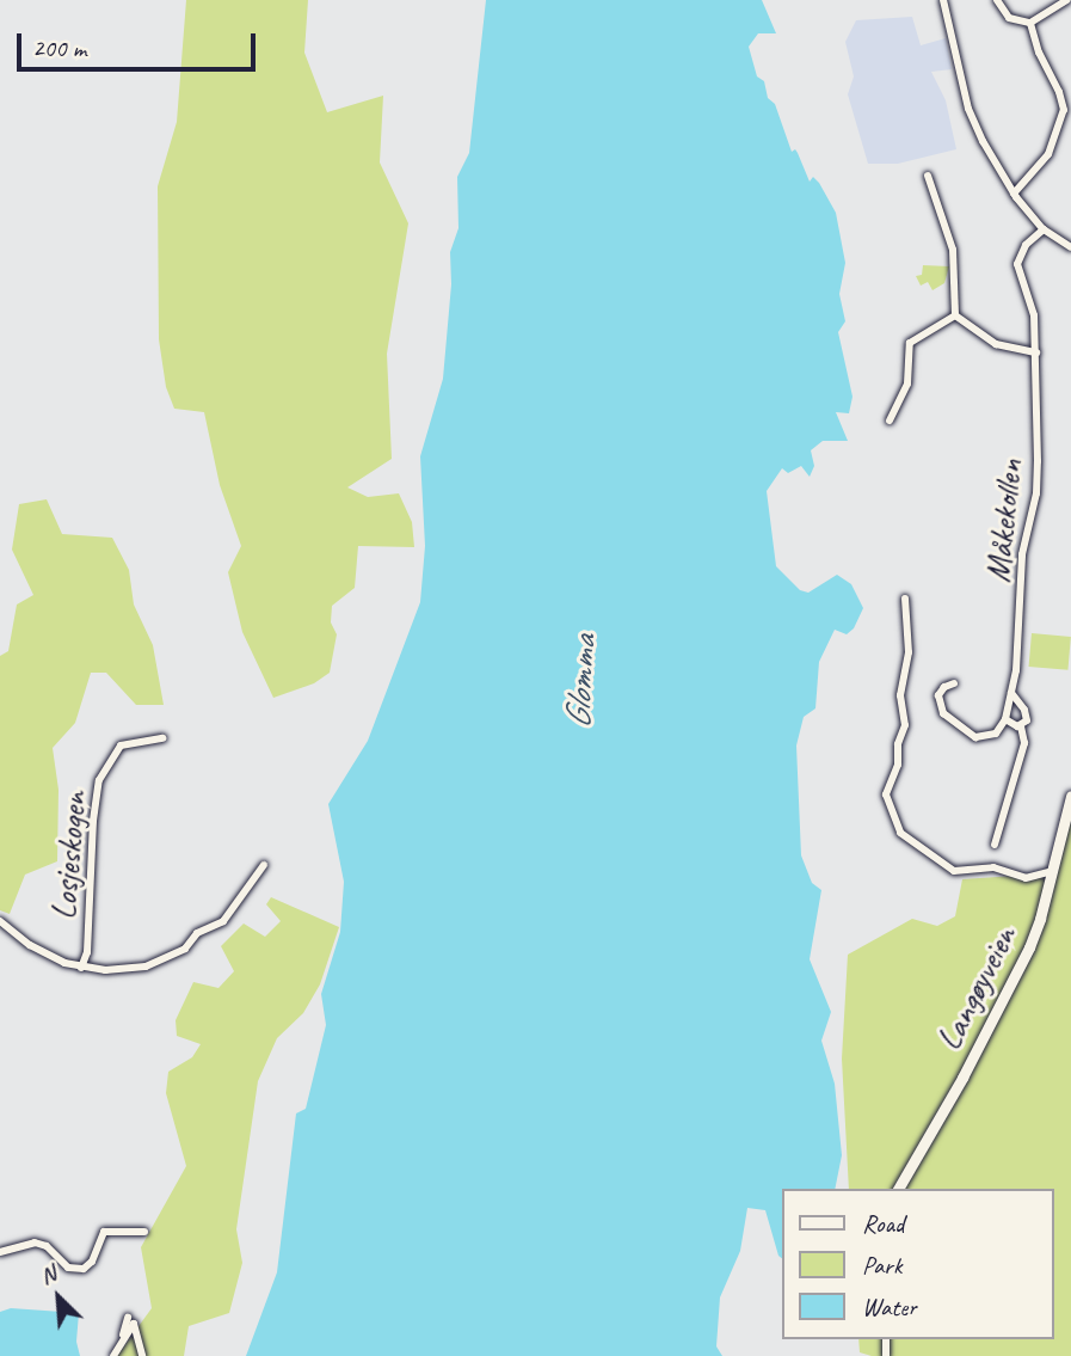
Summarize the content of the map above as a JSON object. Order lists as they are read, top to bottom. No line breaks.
{"streets":{"main road":["Langøyveien"],"street":["Måkekollen","Losjeskogen"]},"water":["Glomma"],"legend":["Road","Park","Water"],"scale_bar":"200 m","north":"top left"}
